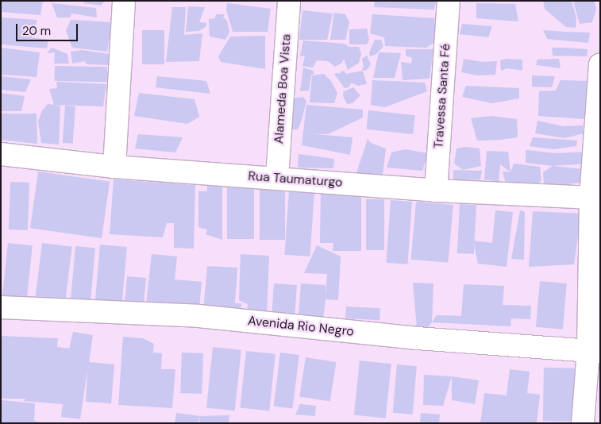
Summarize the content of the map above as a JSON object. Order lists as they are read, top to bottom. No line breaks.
{"streets":{"street":["Alameda Boa Vista","Travessa Santa Fé","Rua Taumaturgo","Avenida Rio Negro"]},"crossings":[["Alameda Boa Vista","Rua Taumaturgo"],["Travessa Santa Fé","Rua Taumaturgo"]],"scale_bar":"20 m"}
